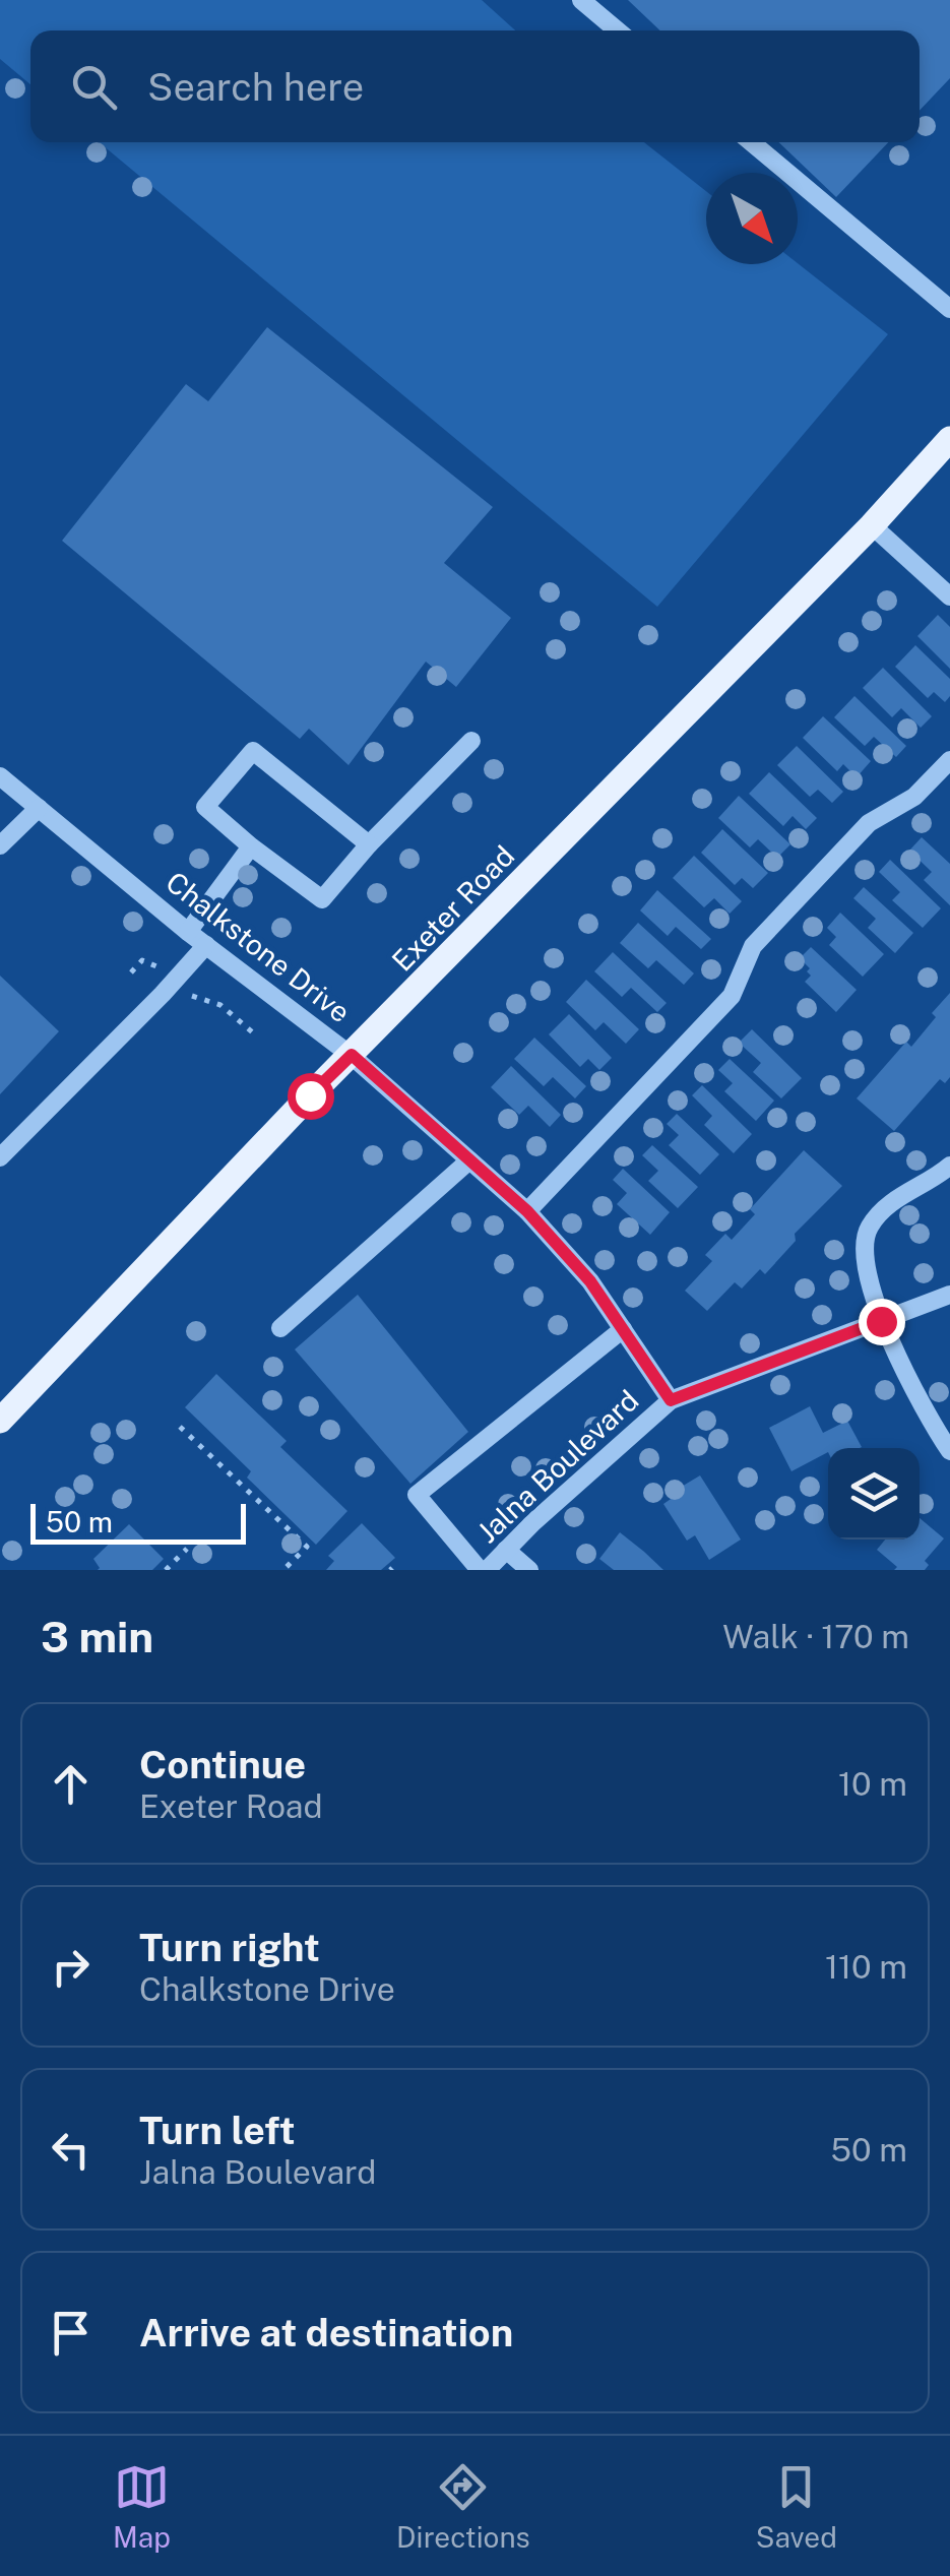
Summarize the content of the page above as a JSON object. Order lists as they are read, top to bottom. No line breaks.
{"streets":{"main road":["Exeter Road"],"street":["Chalkstone Drive","Jalna Boulevard"]},"crossings":[["Exeter Road","Chalkstone Drive"],["Chalkstone Drive","Jalna Boulevard"]],"scale_bar":"50 m","north":"bottom right","page":{"search":"Search here","scale":"50 m","heading":["3 min","Walk · 170 m"],"list":[["Continue","Exeter Road","10 m"],["Turn right","Chalkstone Drive","110 m"],["Turn left","Jalna Boulevard","50 m"],"Arrive at destination"],"nav":["Map","Directions","Saved"]}}
